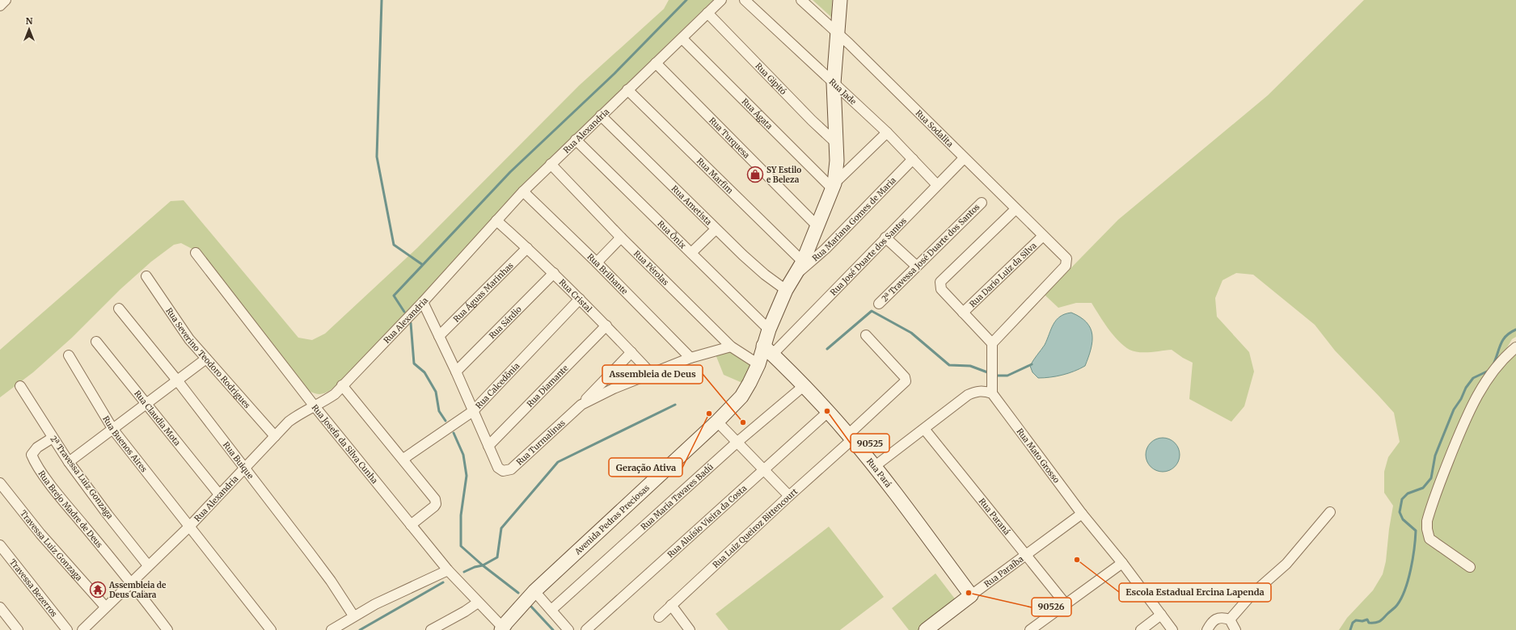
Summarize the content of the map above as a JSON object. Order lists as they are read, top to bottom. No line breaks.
{"streets":{"main road":["Rua Pará","Avenida Pedras Preciosas","Rua Paraíba"],"street":["Rua Gipitó","Rua Jade","Rua Ágata","Rua Sodalita","Rua Alexandria","Rua Turquesa","Rua Marfim","Rua Ametista","Rua Mariana Gomes de Maria","Rua Ônix","2ª Travessa José Duarte dos Santos","Rua José Duarte dos Santos","Rua Pérolas","Rua Brilhante","Rua Dario Luiz da Silva","Rua Águas Marinhas","Rua Cristal","Rua Sárdio","Rua Severino Teodoro Rodrigues","Rua Calcedônia","Rua Diamante","Rua Claudia Mota","Rua Turmalinas","Rua Buenos Aires","Rua Josefa da Silva Cunha","Rua Mato Grosso","Rua Buique","2ª Travessa Luiz Gonzaga","Rua Maria Tavares Badú","Rua Brejo Madre de Deus","Rua Paraná","Rua Aluísio Vieira da Costa","Rua Luiz Queiroz Bittencourt","Travessa Luiz Gonzaga","Travessa Bezerros"]},"crossings":[["Rua Gipitó","Rua Alexandria"],["Rua Gipitó","Avenida Pedras Preciosas"],["Rua Jade","Rua Mariana Gomes de Maria"],["Rua Jade","Rua José Duarte dos Santos"],["Rua Jade","Avenida Pedras Preciosas"],["Rua Ágata","Rua Alexandria"],["Rua Ágata","Avenida Pedras Preciosas"],["Rua Sodalita","Rua José Duarte dos Santos"],["Rua Sodalita","Rua Dario Luiz da Silva"],["Rua Sodalita","Avenida Pedras Preciosas"],["Rua Alexandria","Rua Turquesa"],["Rua Alexandria","Rua Marfim"],["Rua Alexandria","Rua Ametista"],["Rua Alexandria","Rua Ônix"],["Rua Alexandria","Rua Pérolas"],["Rua Alexandria","Rua Brilhante"],["Rua Alexandria","Rua Cristal"],["Rua Alexandria","Rua Severino Teodoro Rodrigues"],["Rua Alexandria","Rua Claudia Mota"],["Rua Alexandria","Rua Turmalinas"],["Rua Alexandria","Rua Buenos Aires"],["Rua Alexandria","Rua Josefa da Silva Cunha"],["Rua Alexandria","Rua Buique"],["Rua Alexandria","2ª Travessa Luiz Gonzaga"],["Rua Alexandria","Rua Brejo Madre de Deus"],["Rua Alexandria","Travessa Luiz Gonzaga"],["Rua Turquesa","Avenida Pedras Preciosas"],["Rua Marfim","Avenida Pedras Preciosas"],["Rua Ametista","Avenida Pedras Preciosas"],["Rua Mariana Gomes de Maria","Avenida Pedras Preciosas"],["Rua Ônix","Avenida Pedras Preciosas"],["Rua José Duarte dos Santos","Rua Pará"],["Rua José Duarte dos Santos","Avenida Pedras Preciosas"],["Rua Pérolas","Rua Turmalinas"],["Rua Pérolas","Avenida Pedras Preciosas"],["Rua Brilhante","Rua Turmalinas"],["Rua Águas Marinhas","Rua Cristal"],["Rua Águas Marinhas","Rua Turmalinas"],["Rua Cristal","Rua Sárdio"],["Rua Cristal","Rua Calcedônia"],["Rua Cristal","Rua Diamante"],["Rua Cristal","Rua Turmalinas"],["Rua Sárdio","Rua Turmalinas"],["Rua Calcedônia","Rua Turmalinas"],["Rua Diamante","Rua Turmalinas"],["Rua Josefa da Silva Cunha","Avenida Pedras Preciosas"],["Rua Mato Grosso","Rua Paraíba"],["Rua Pará","Rua Maria Tavares Badú"],["Rua Pará","Avenida Pedras Preciosas"],["Rua Pará","Rua Aluísio Vieira da Costa"],["Rua Pará","Rua Luiz Queiroz Bittencourt"],["Rua Pará","Rua Paraíba"],["2ª Travessa Luiz Gonzaga","Rua Brejo Madre de Deus"],["Rua Paraná","Rua Paraíba"]],"places":{"shop":["SY Estilo e Beleza"],"other":["90525","Geração Ativa","Assembleia de Deus","Escola Estadual Ercina Lapenda","90526"],"temple":["Assembleia de Deus Caiara"]},"north":"top"}
